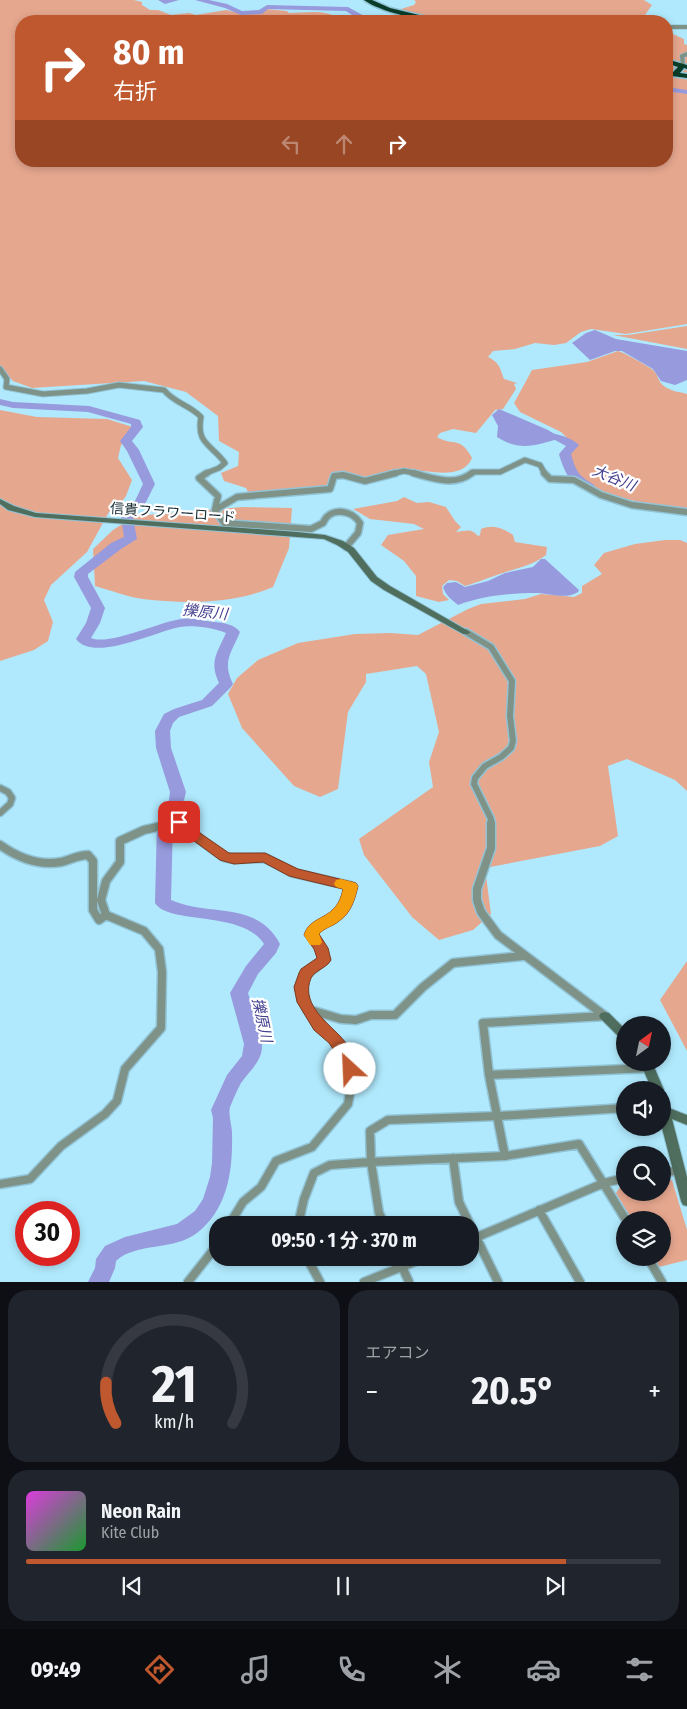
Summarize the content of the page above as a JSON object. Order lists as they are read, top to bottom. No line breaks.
{"streets":{"street":["信貴フラワーロード"]},"water":["大谷川","擽原川"],"north":"top right","page":{"turn":["80 m","右折"],"limit":"30","trip":"09:50 · 1 分 · 370 m","tile":"エアコン","heat":["−","20.5°","+"],"song":["Neon Rain","Kite Club"],"tabs":"09:49","gauge":["21","km/h"]}}
